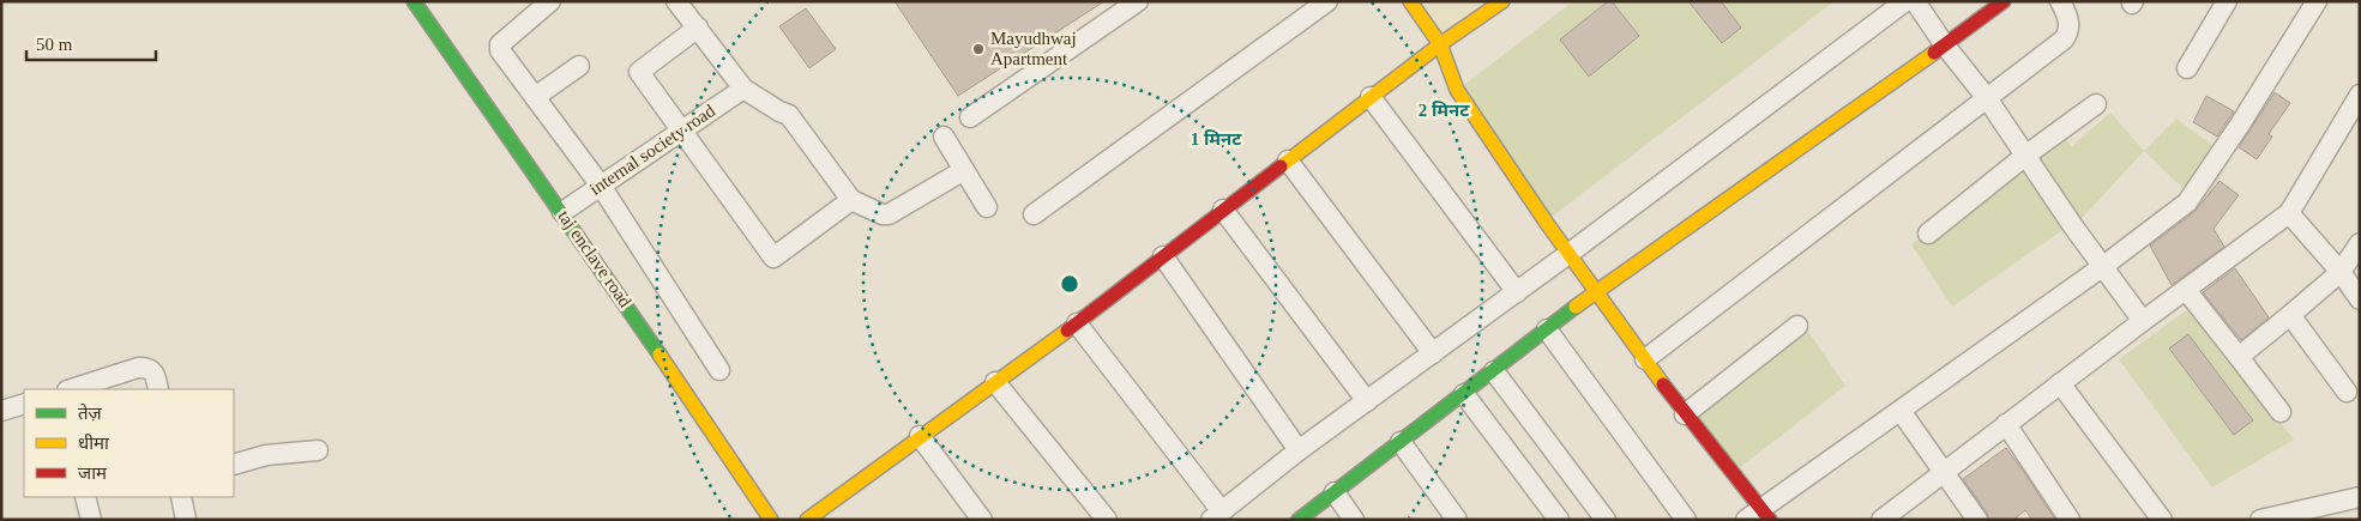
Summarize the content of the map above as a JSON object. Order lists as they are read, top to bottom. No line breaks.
{"streets":{"street":["internal society road","taj enclave road"]},"crossings":[["internal society road","taj enclave road"]],"places":["Mayudhwaj Apartment"],"legend":["तेज़","धीमा","जाम"],"scale_bar":"50 m","rings":["2 मिनट","1 मिनट"]}
